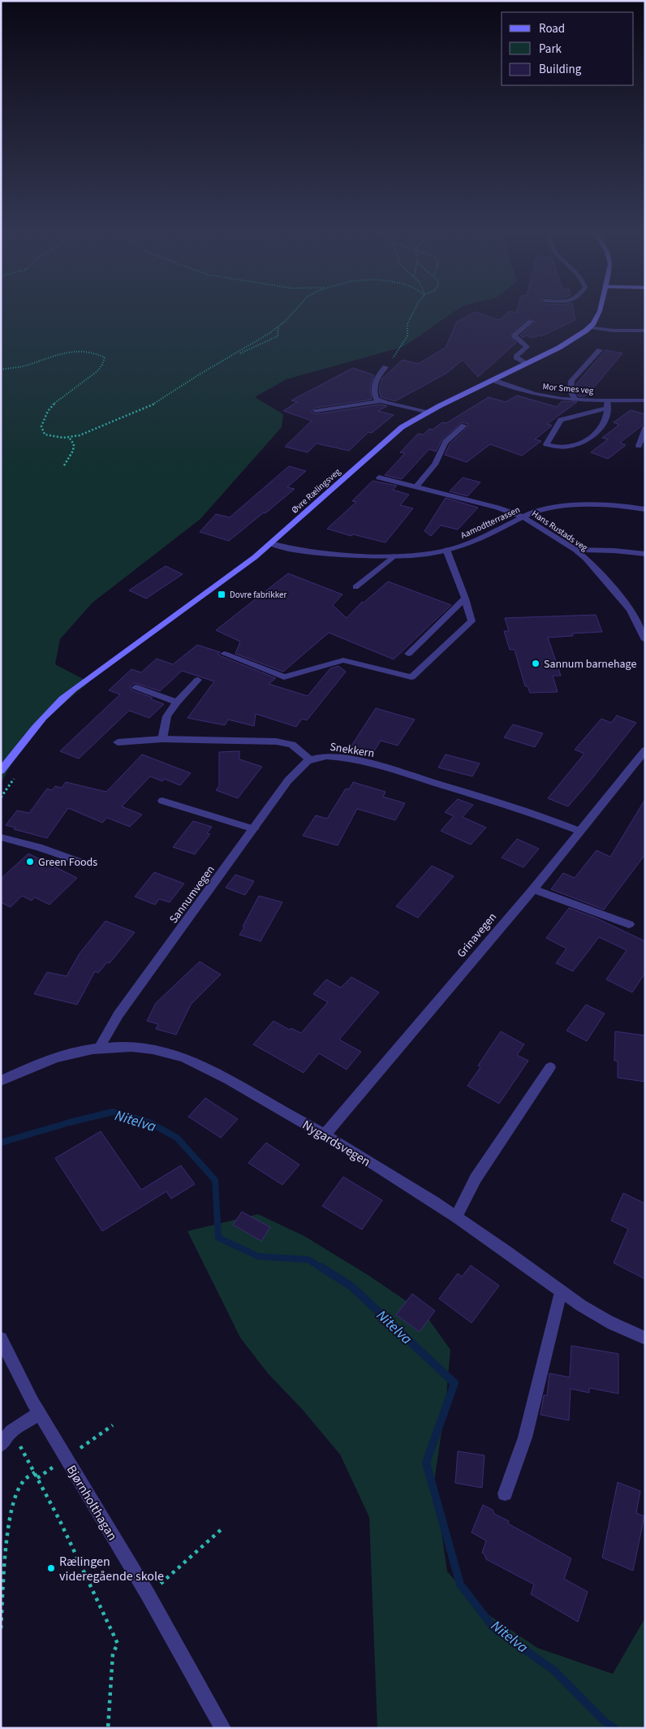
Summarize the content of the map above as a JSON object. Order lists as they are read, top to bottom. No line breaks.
{"streets":{"main road":["Øvre Rælingsveg"],"street":["Mor Smes veg","Aamodtterrassen","Hans Rustads veg","Snekkern","Sannumvegen","Grinavegen","Nygardsvegen","Bjørnholthagan"]},"crossings":[["Mor Smes veg","Øvre Rælingsveg"],["Øvre Rælingsveg","Aamodtterrassen"],["Aamodtterrassen","Hans Rustads veg"],["Snekkern","Sannumvegen"],["Snekkern","Grinavegen"],["Sannumvegen","Nygardsvegen"],["Grinavegen","Nygardsvegen"]],"water":["Nitelva"],"places":{"transit":["Dovre fabrikker"],"other":["Sannum barnehage","Green Foods","Rælingen videregående skole"]},"legend":["Road","Park","Building"]}
